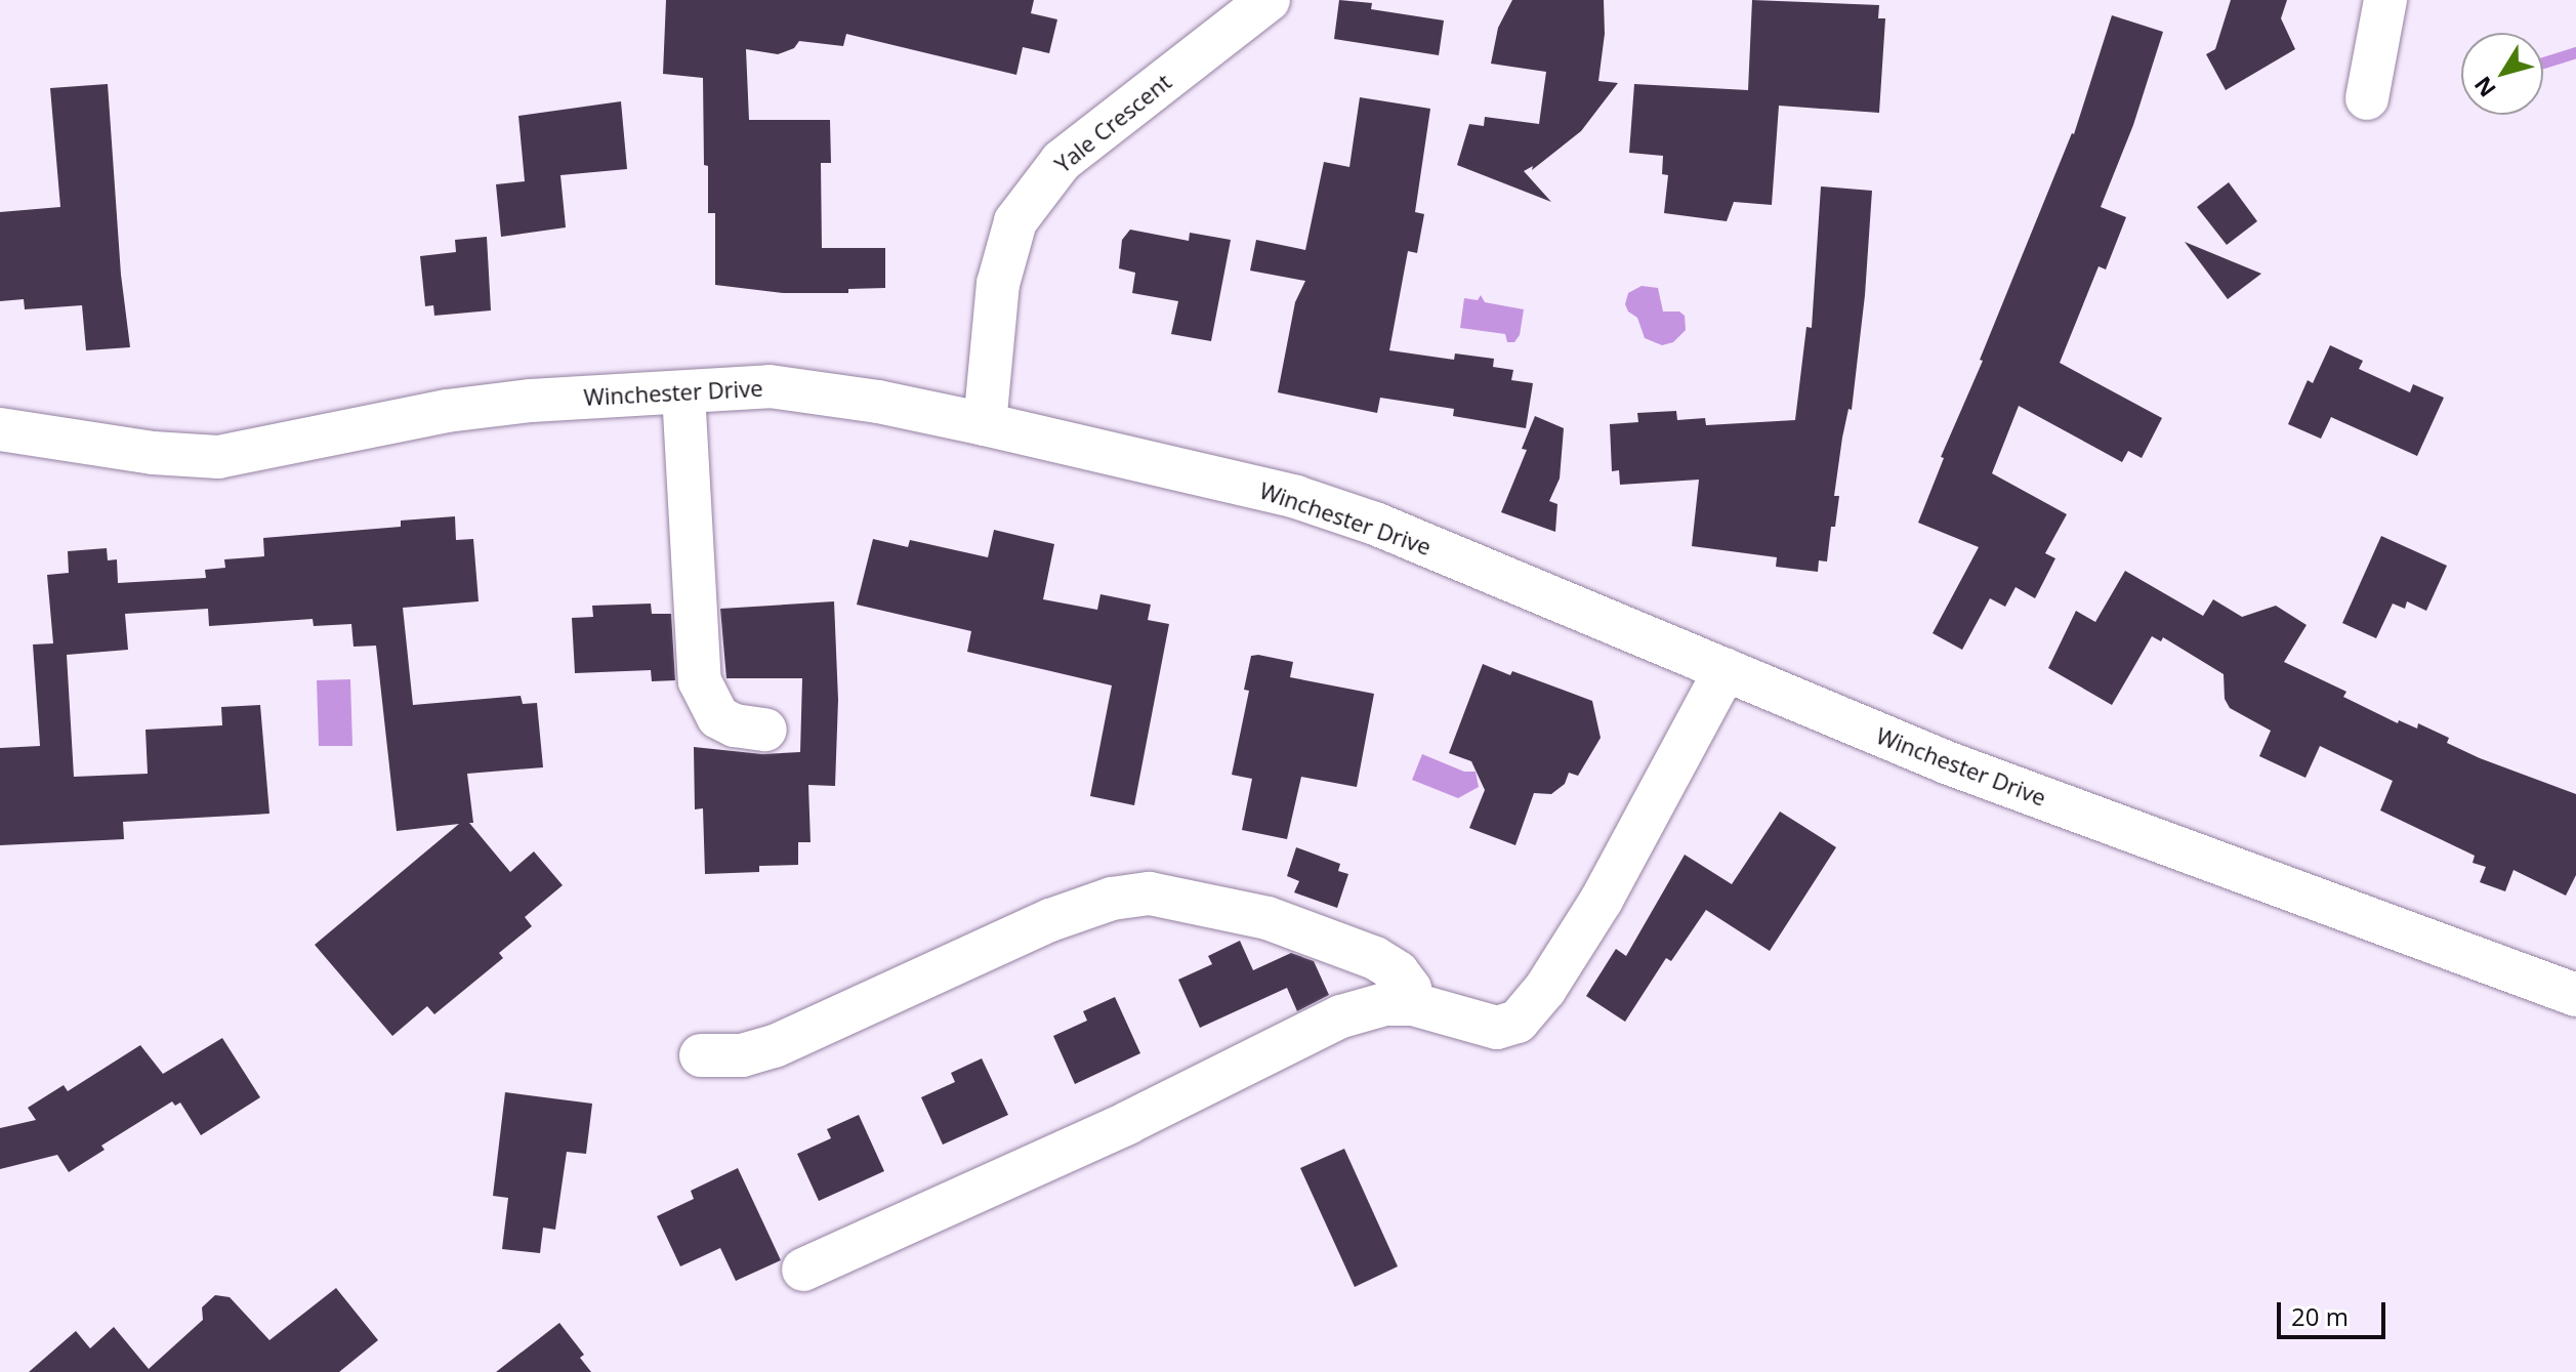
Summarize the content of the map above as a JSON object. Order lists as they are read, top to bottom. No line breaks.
{"streets":{"street":["Yale Crescent","Winchester Drive"]},"crossings":[["Yale Crescent","Winchester Drive"]],"scale_bar":"20 m","north":"bottom left"}
